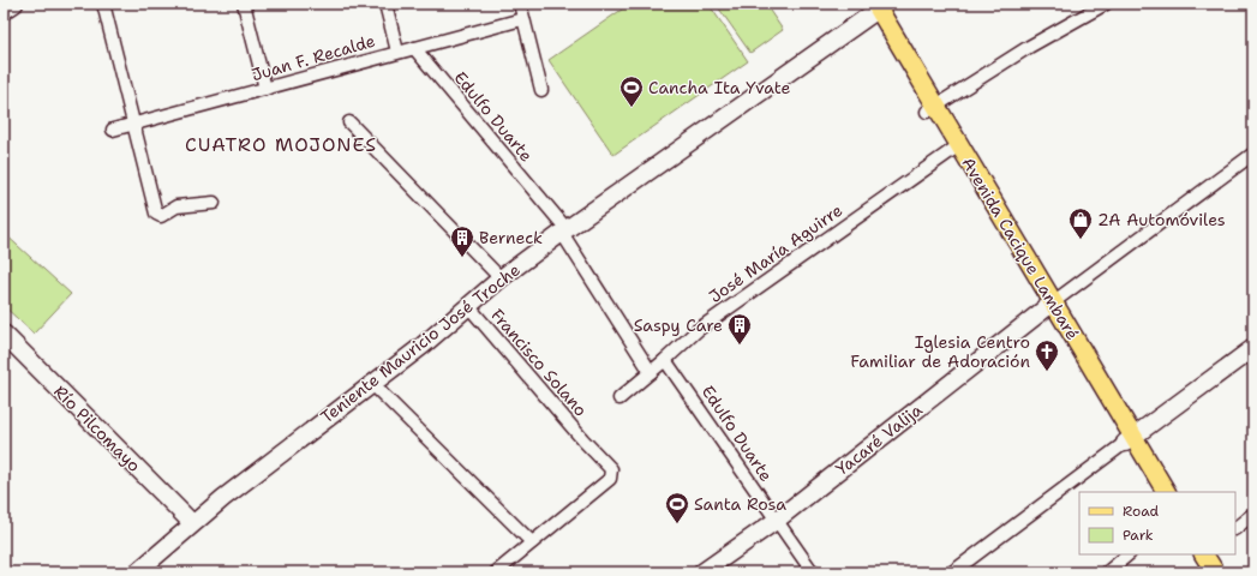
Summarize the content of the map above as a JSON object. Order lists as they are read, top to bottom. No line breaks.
{"streets":{"main road":["Avenida Cacique Lambaré"],"street":["Juan F. Recalde","Edulfo Duarte","José María Aguirre","Teniente Mauricio José Troche","Francisco Solano","Río Pilcomayo","Yacaré Valija"]},"crossings":[["Juan F. Recalde","Edulfo Duarte"],["Edulfo Duarte","José María Aguirre"],["Edulfo Duarte","Teniente Mauricio José Troche"],["Edulfo Duarte","Yacaré Valija"],["Avenida Cacique Lambaré","José María Aguirre"],["Avenida Cacique Lambaré","Teniente Mauricio José Troche"],["Avenida Cacique Lambaré","Yacaré Valija"],["Teniente Mauricio José Troche","Francisco Solano"],["Teniente Mauricio José Troche","Río Pilcomayo"]],"districts":["CUATRO MOJONES"],"places":{"sports":["Cancha Ita Yvate","Santa Rosa"],"shop":["2A Automóviles"],"building":["Berneck","Saspy Care"],"church":["Iglesia Centro Familiar de Adoración"]},"legend":["Road","Park"]}
